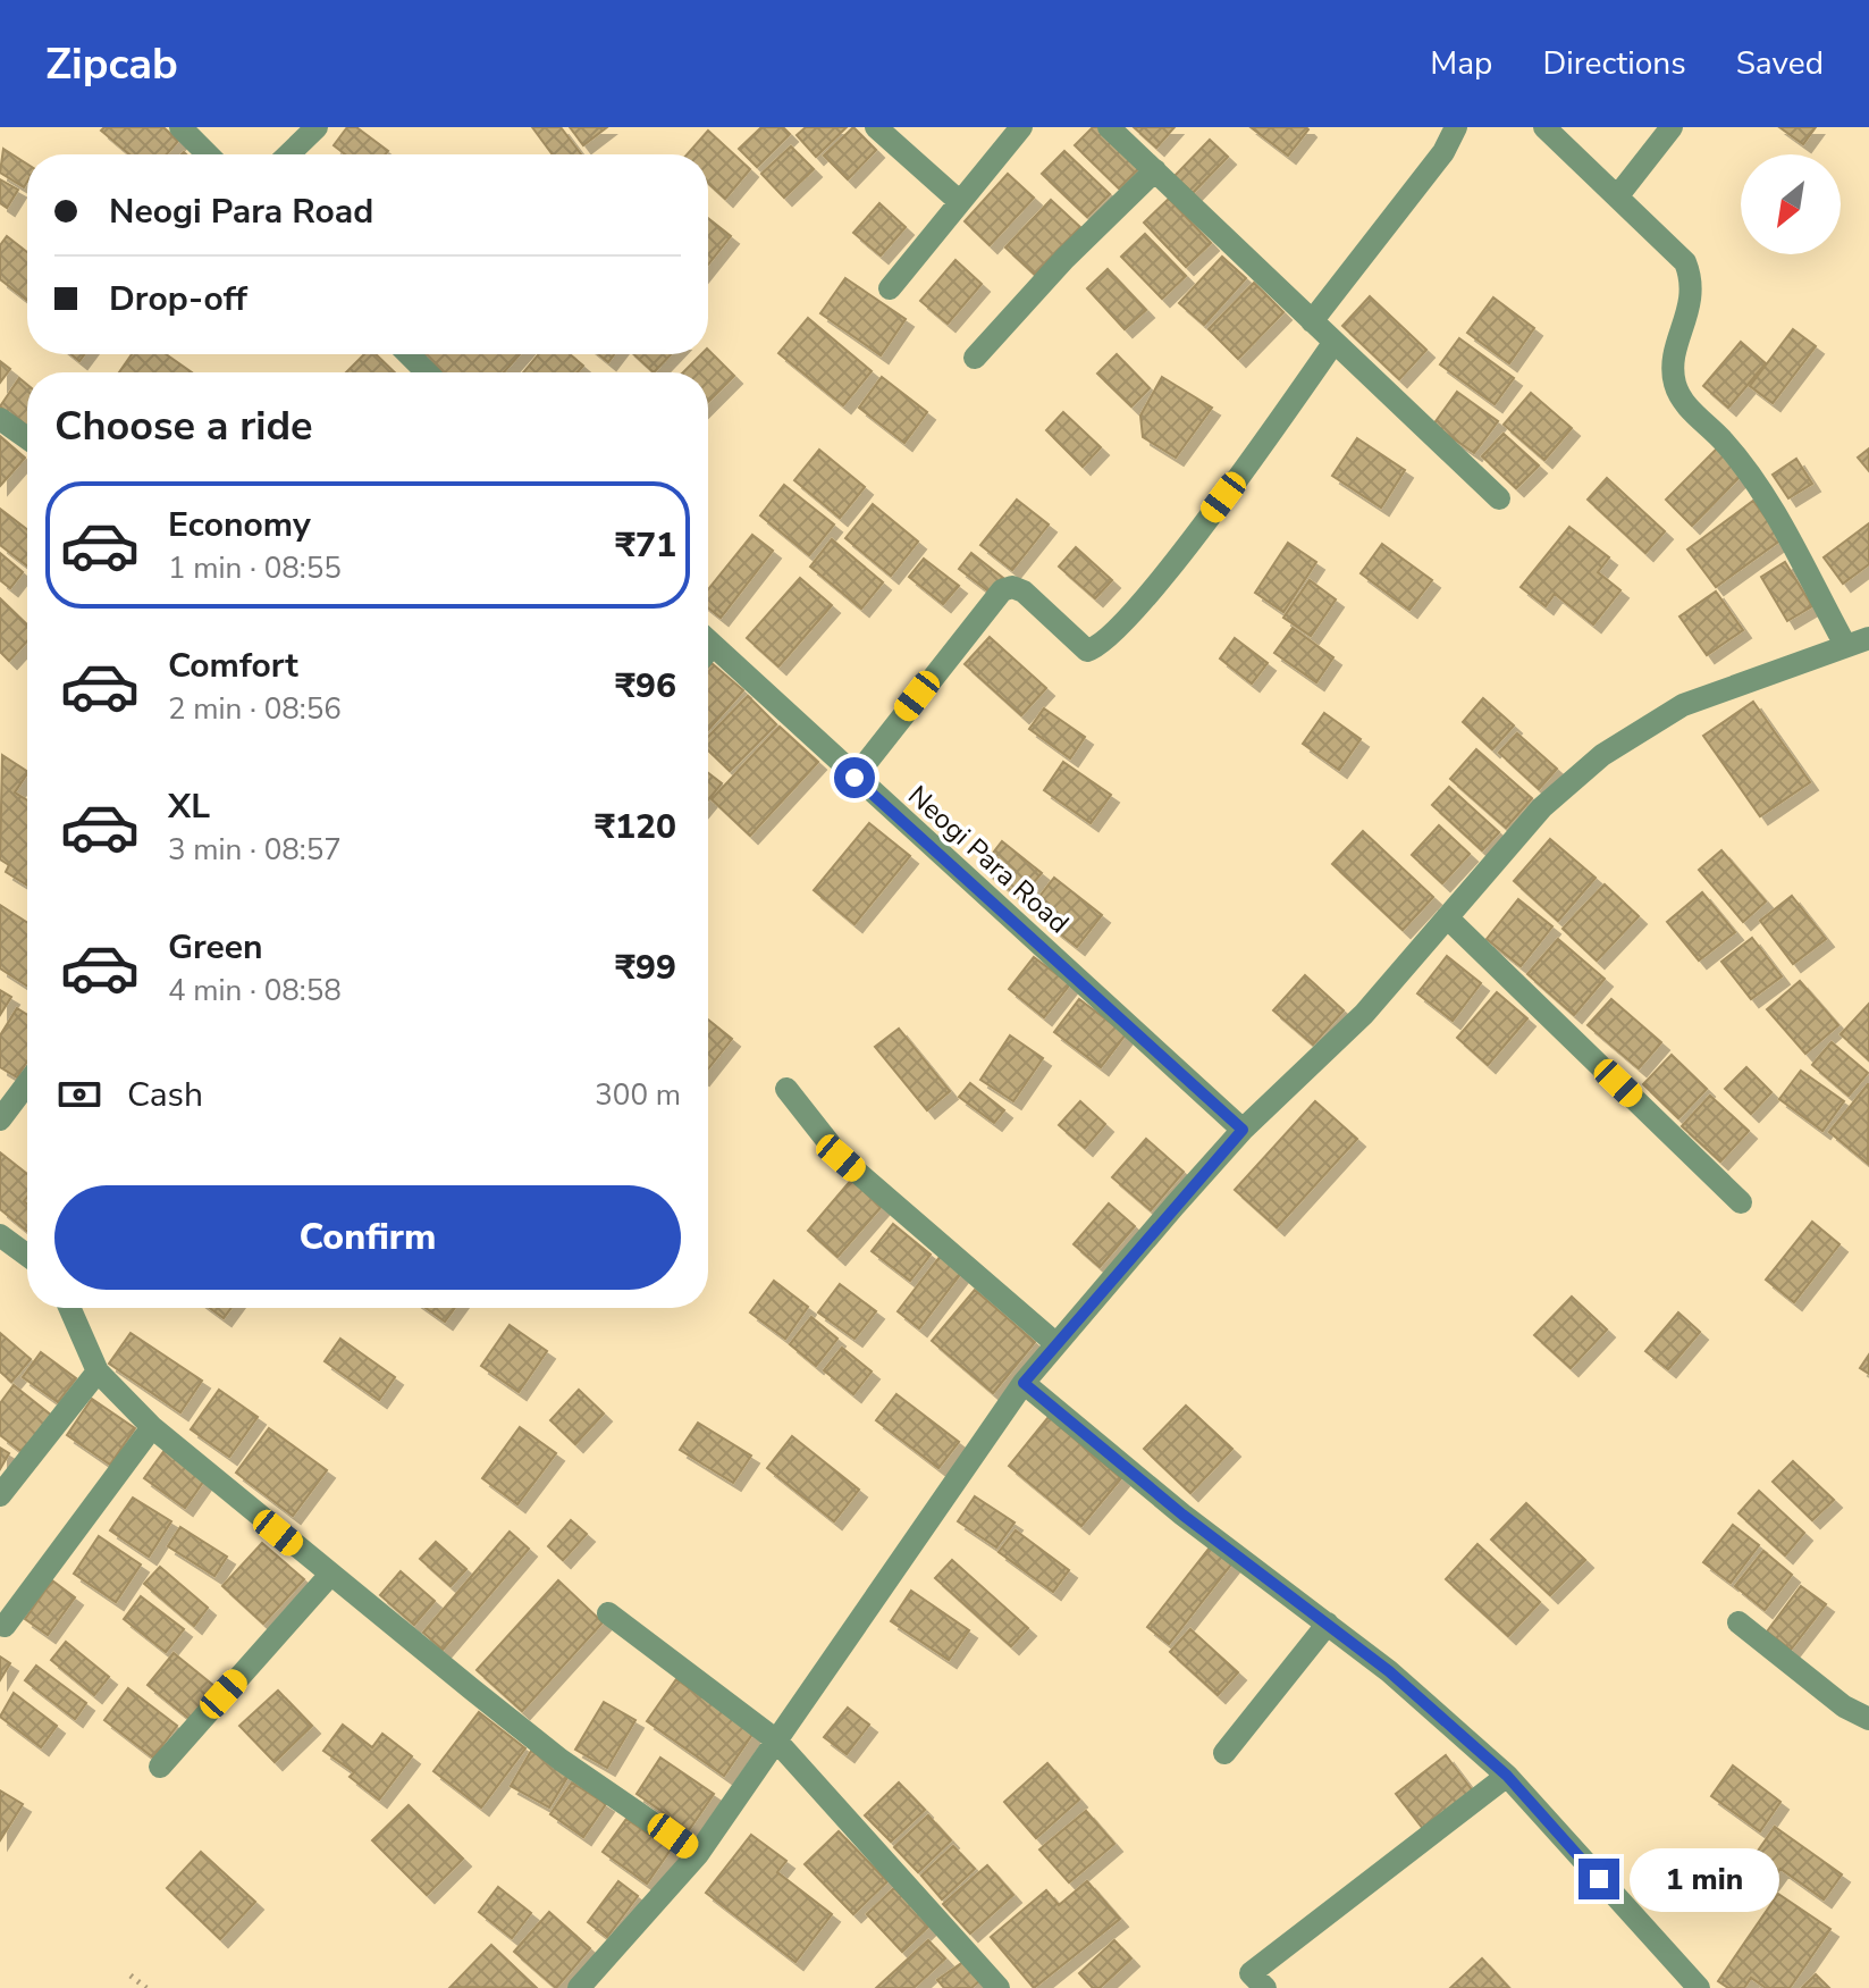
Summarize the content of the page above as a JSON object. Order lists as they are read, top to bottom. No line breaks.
{"streets":{"street":["Neogi Para Road"]},"north":"bottom left","page":{"header":"Zipcab","nav":["Map","Directions","Saved"],"banner":["Neogi Para Road","Drop-off"],"heading":"Choose a ride","list":[{"name":"Economy","note":"1 min · 08:55","value":"₹71"},{"name":"Comfort","note":"2 min · 08:56","value":"₹96"},{"name":"XL","note":"3 min · 08:57","value":"₹120"},{"name":"Green","note":"4 min · 08:58","value":"₹99"}],"pay":["Cash","300 m"],"buttons":"Confirm","bubble":"1 min"}}
